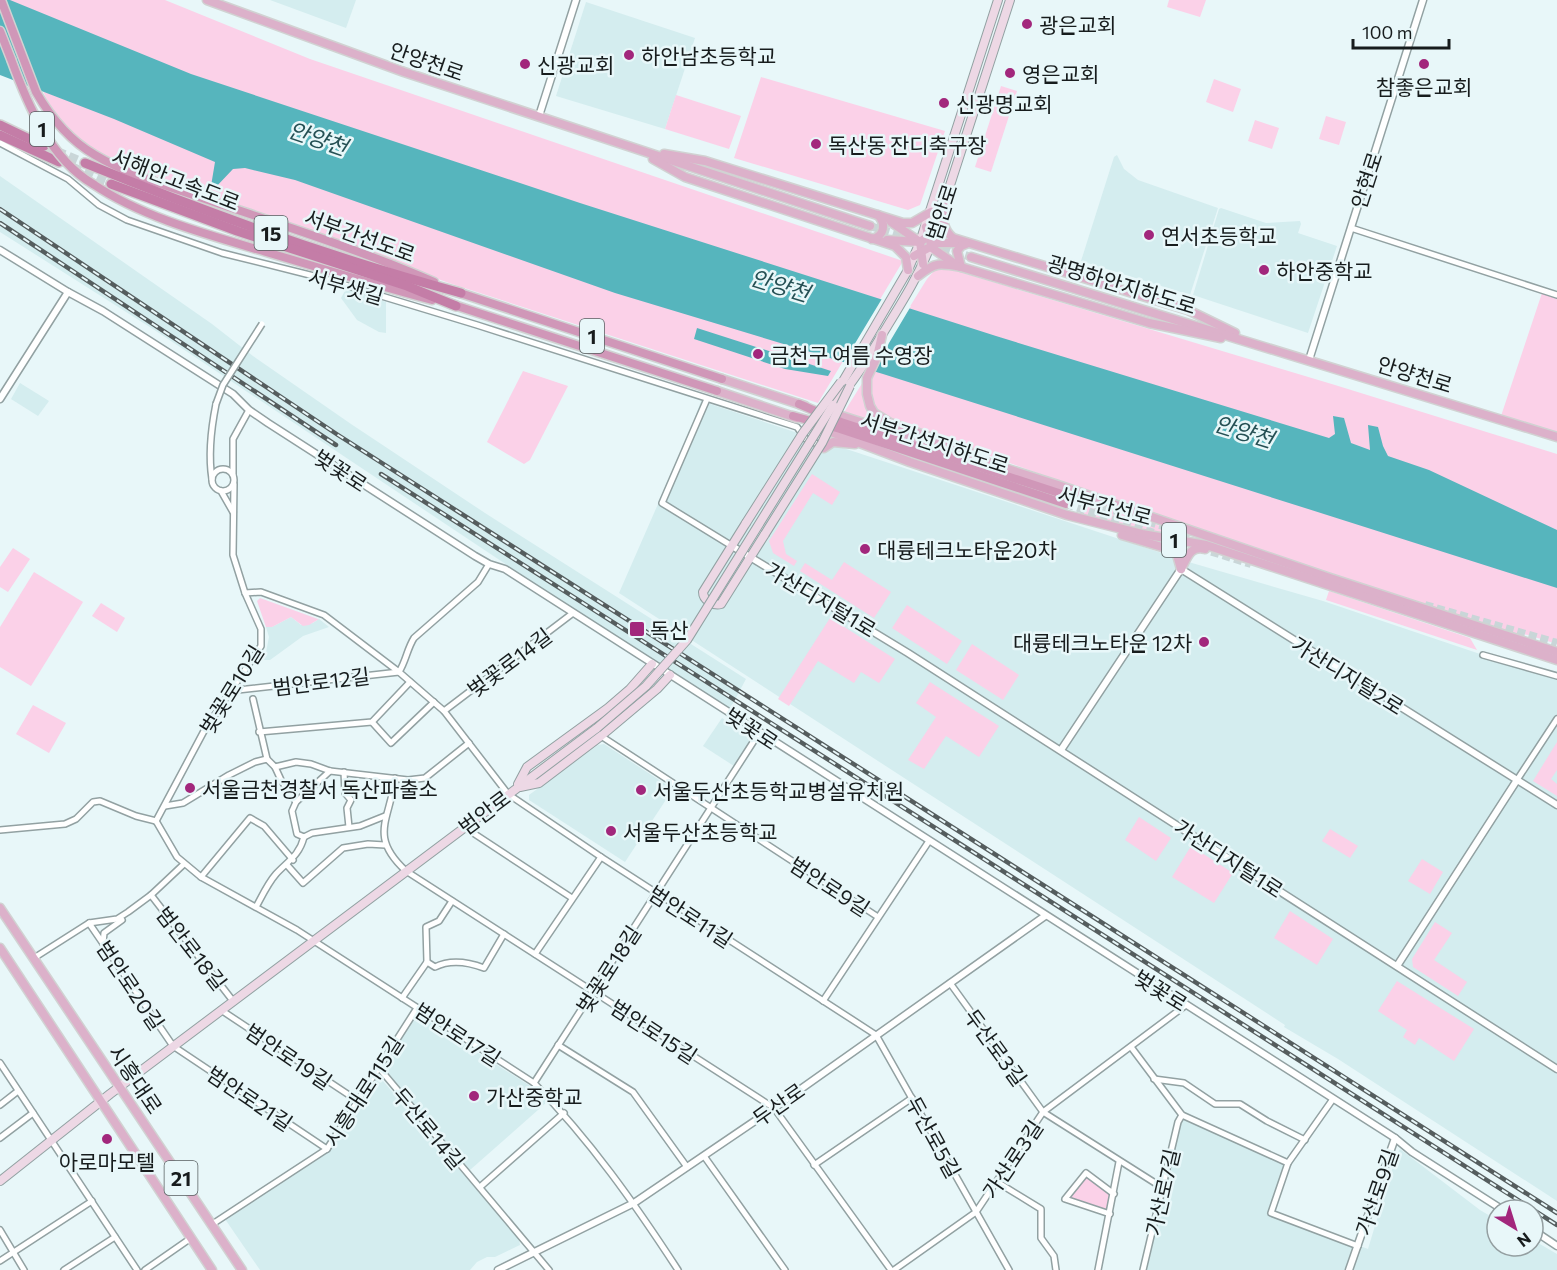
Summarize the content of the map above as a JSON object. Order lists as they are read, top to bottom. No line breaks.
{"streets":{"highway":["1","서해안고속도로","15","서부간선도로","서부간선지하도로"],"main road":["안양천로","범안로","광명하안지하도로","서부간선로","시흥대로","21"],"street":["안현로","서부샛길","벚꽃로","가산디지털1로","벚꽃로14길","가산디지털2로","범안로12길","벚꽃로10길","범안로9길","범안로11길","범안로18길","벚꽃로18길","범안로20길","범안로15길","범안로17길","두산로3길","범안로19길","시흥대로115길","범안로21길","두산로","두산로14길","두산로5길","가산로3길","가산로7길","가산로9길"]},"crossings":[["안양천로","안현로"],["안양천로","광명하안지하도로"],["서해안고속도로","서부간선도로"],["범안로","범안로12길"],["범안로","범안로11길"],["범안로","범안로18길"],["범안로","범안로20길"],["범안로","범안로15길"],["범안로","범안로17길"],["범안로","범안로19길"],["범안로","시흥대로"],["범안로","범안로21길"],["서부간선도로","서부간선로"],["서부간선지하도로","서부간선로"],["벚꽃로","벚꽃로14길"],["벚꽃로","벚꽃로10길"],["벚꽃로","벚꽃로18길"],["벚꽃로","두산로"],["벚꽃로","가산로3길"],["벚꽃로","가산로9길"],["벚꽃로14길","범안로12길"],["범안로12길","벚꽃로10길"],["범안로12길","범안로11길"],["벚꽃로10길","범안로17길"],["범안로9길","벚꽃로18길"],["범안로11길","벚꽃로18길"],["범안로11길","두산로"],["범안로11길","두산로5길"],["벚꽃로18길","범안로15길"],["벚꽃로18길","범안로17길"],["범안로20길","범안로21길"],["범안로15길","두산로"],["범안로17길","시흥대로115길"],["범안로17길","두산로"],["범안로17길","두산로14길"],["두산로3길","두산로"],["두산로3길","가산로3길"],["두산로3길","가산로7길"],["범안로19길","시흥대로115길"],["시흥대로","시흥대로115길"],["시흥대로115길","범안로21길"],["시흥대로115길","두산로14길"],["두산로","두산로14길"],["두산로","두산로5길"],["두산로5길","가산로3길"]],"water":["안양천"],"places":{"other":["광은교회","하안남초등학교","신광교회","참좋은교회","영은교회","신광명교회","독산동 잔디축구장","연서초등학교","하안중학교","금천구 여름 수영장","대륭테크노타운20차","대륭테크노타운 12차","서울금천경찰서 독산파출소","서울두산초등학교병설유치원","서울두산초등학교","가산중학교","아로마모텔"],"transit":["독산"]},"scale_bar":"100 m","north":"bottom right"}
